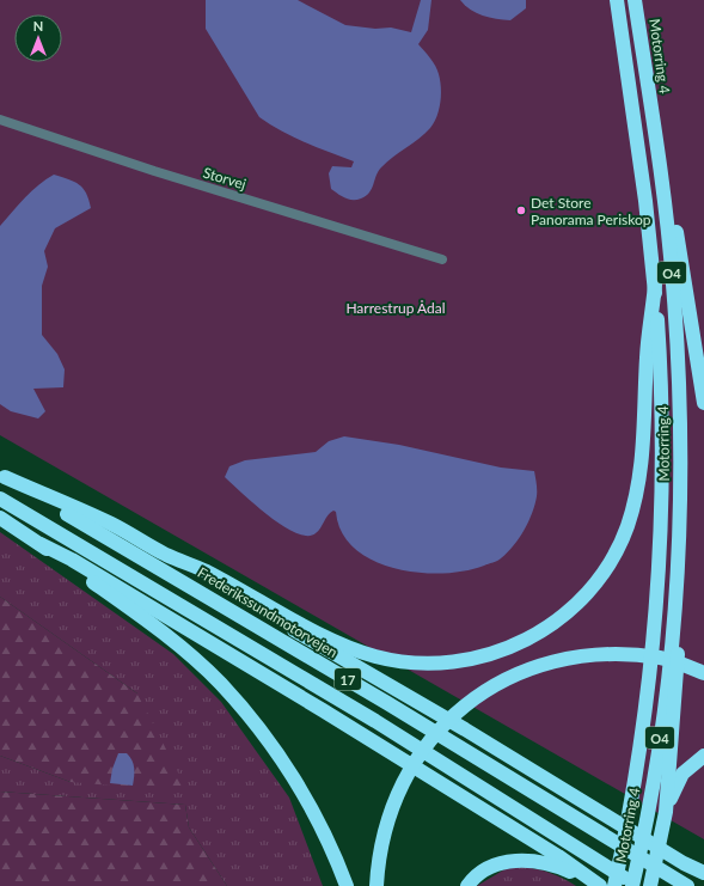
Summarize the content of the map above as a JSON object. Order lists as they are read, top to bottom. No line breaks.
{"streets":{"highway":["Motorring 4","O4","Frederikssundmotorvejen","17"],"street":["Storvej"]},"parks":["Harrestrup Ådal"],"places":["Det Store Panorama Periskop"],"north":"top"}
